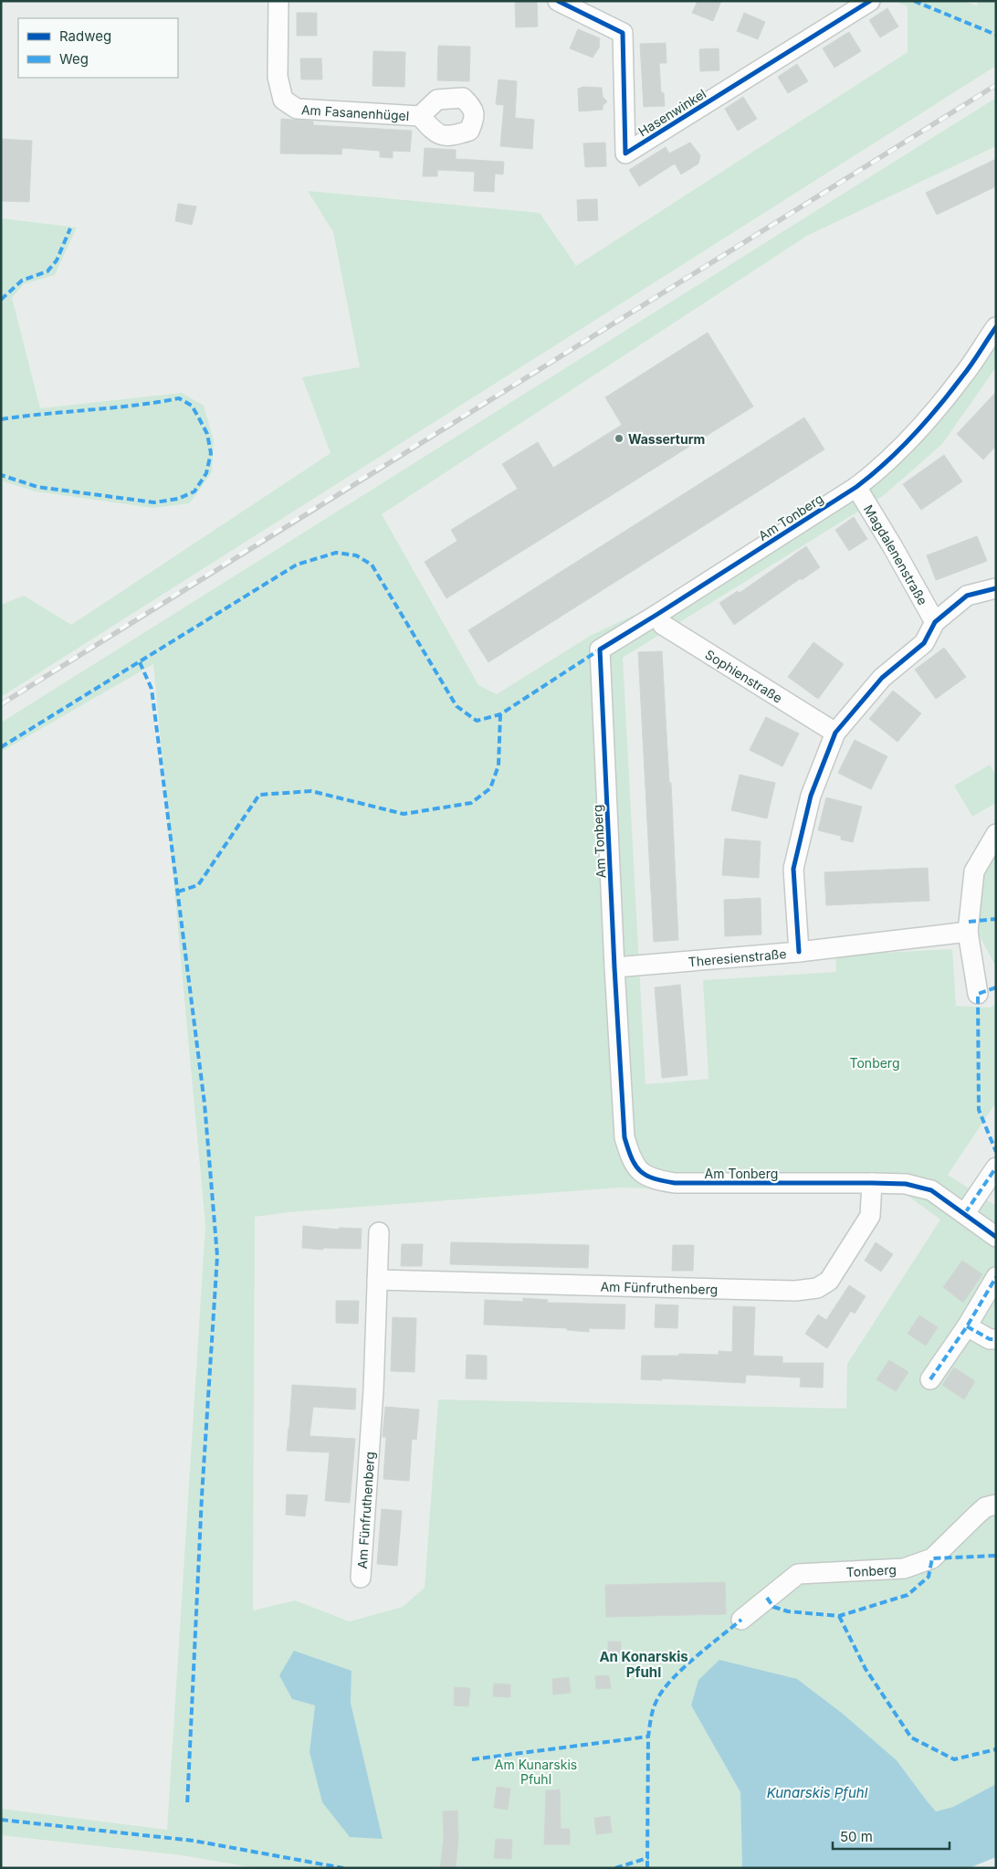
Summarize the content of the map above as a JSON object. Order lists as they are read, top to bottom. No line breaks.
{"streets":{"street":["Am Fasanenhügel","Hasenwinkel","Am Tonberg","Magdalenenstraße","Sophienstraße","Theresienstraße","Am Fünfruthenberg","Tonberg"]},"crossings":[["Am Tonberg","Magdalenenstraße"],["Am Tonberg","Sophienstraße"],["Am Tonberg","Theresienstraße"],["Am Tonberg","Am Fünfruthenberg"]],"districts":["An Konarskis Pfuhl"],"water":["Kunarskis Pfuhl"],"parks":["Tonberg","Am Kunarskis Pfuhl"],"places":["Wasserturm"],"legend":["Radweg","Weg"],"scale_bar":"50 m"}
